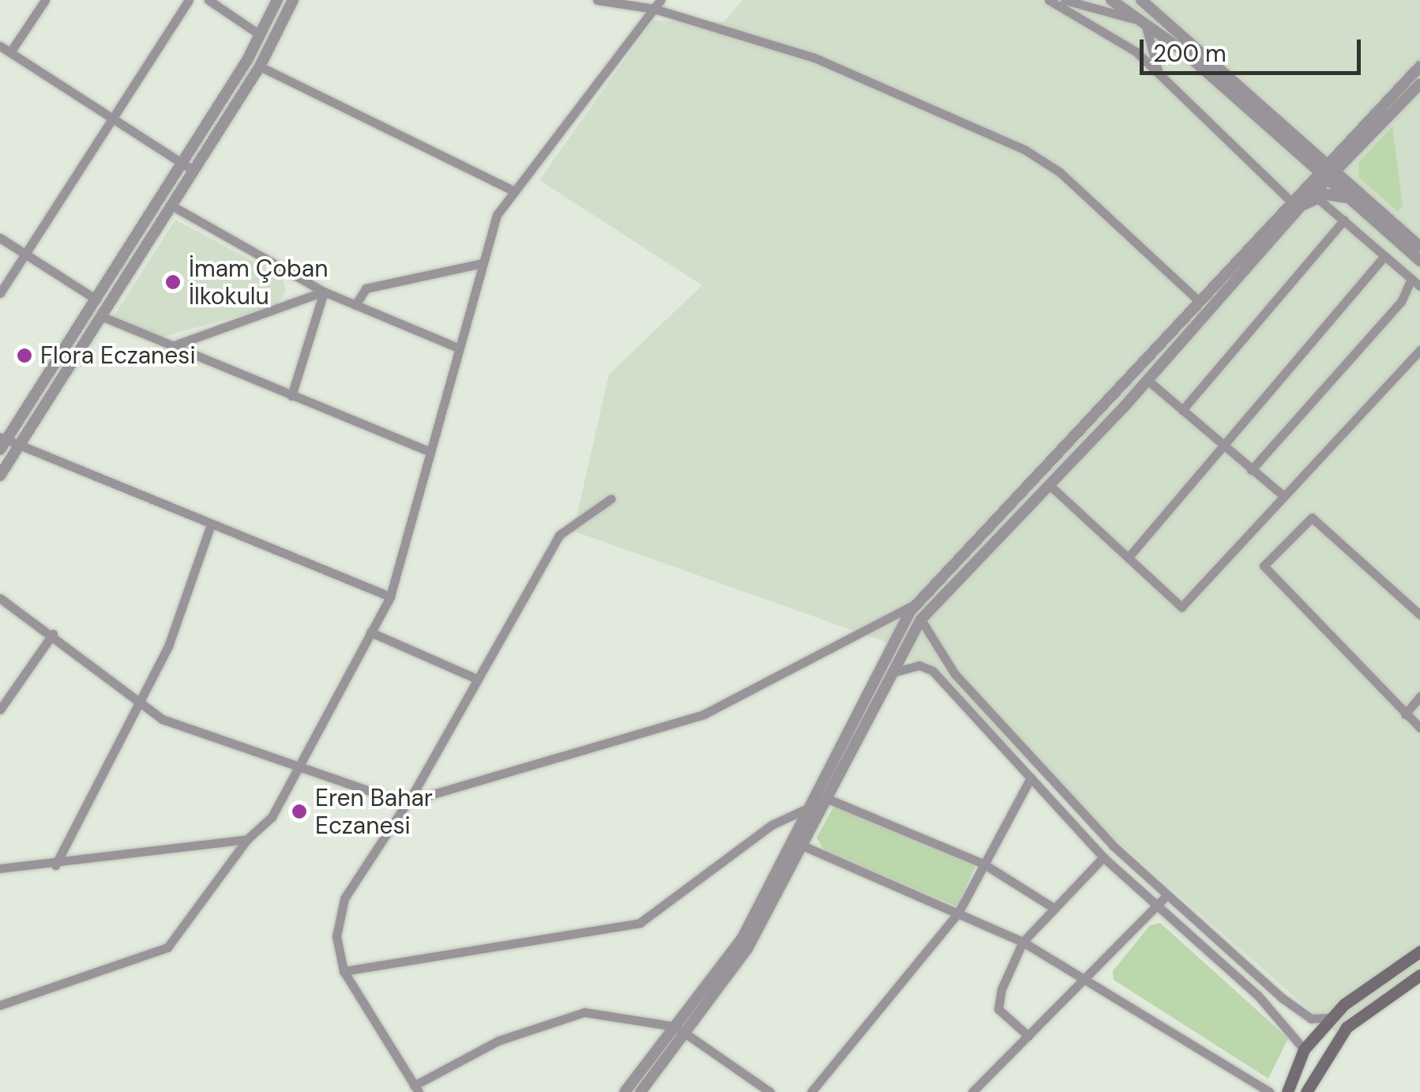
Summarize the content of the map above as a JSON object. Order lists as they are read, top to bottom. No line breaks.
{"places":["İmam Çoban İlkokulu","Flora Eczanesi","Eren Bahar Eczanesi"],"scale_bar":"200 m"}
